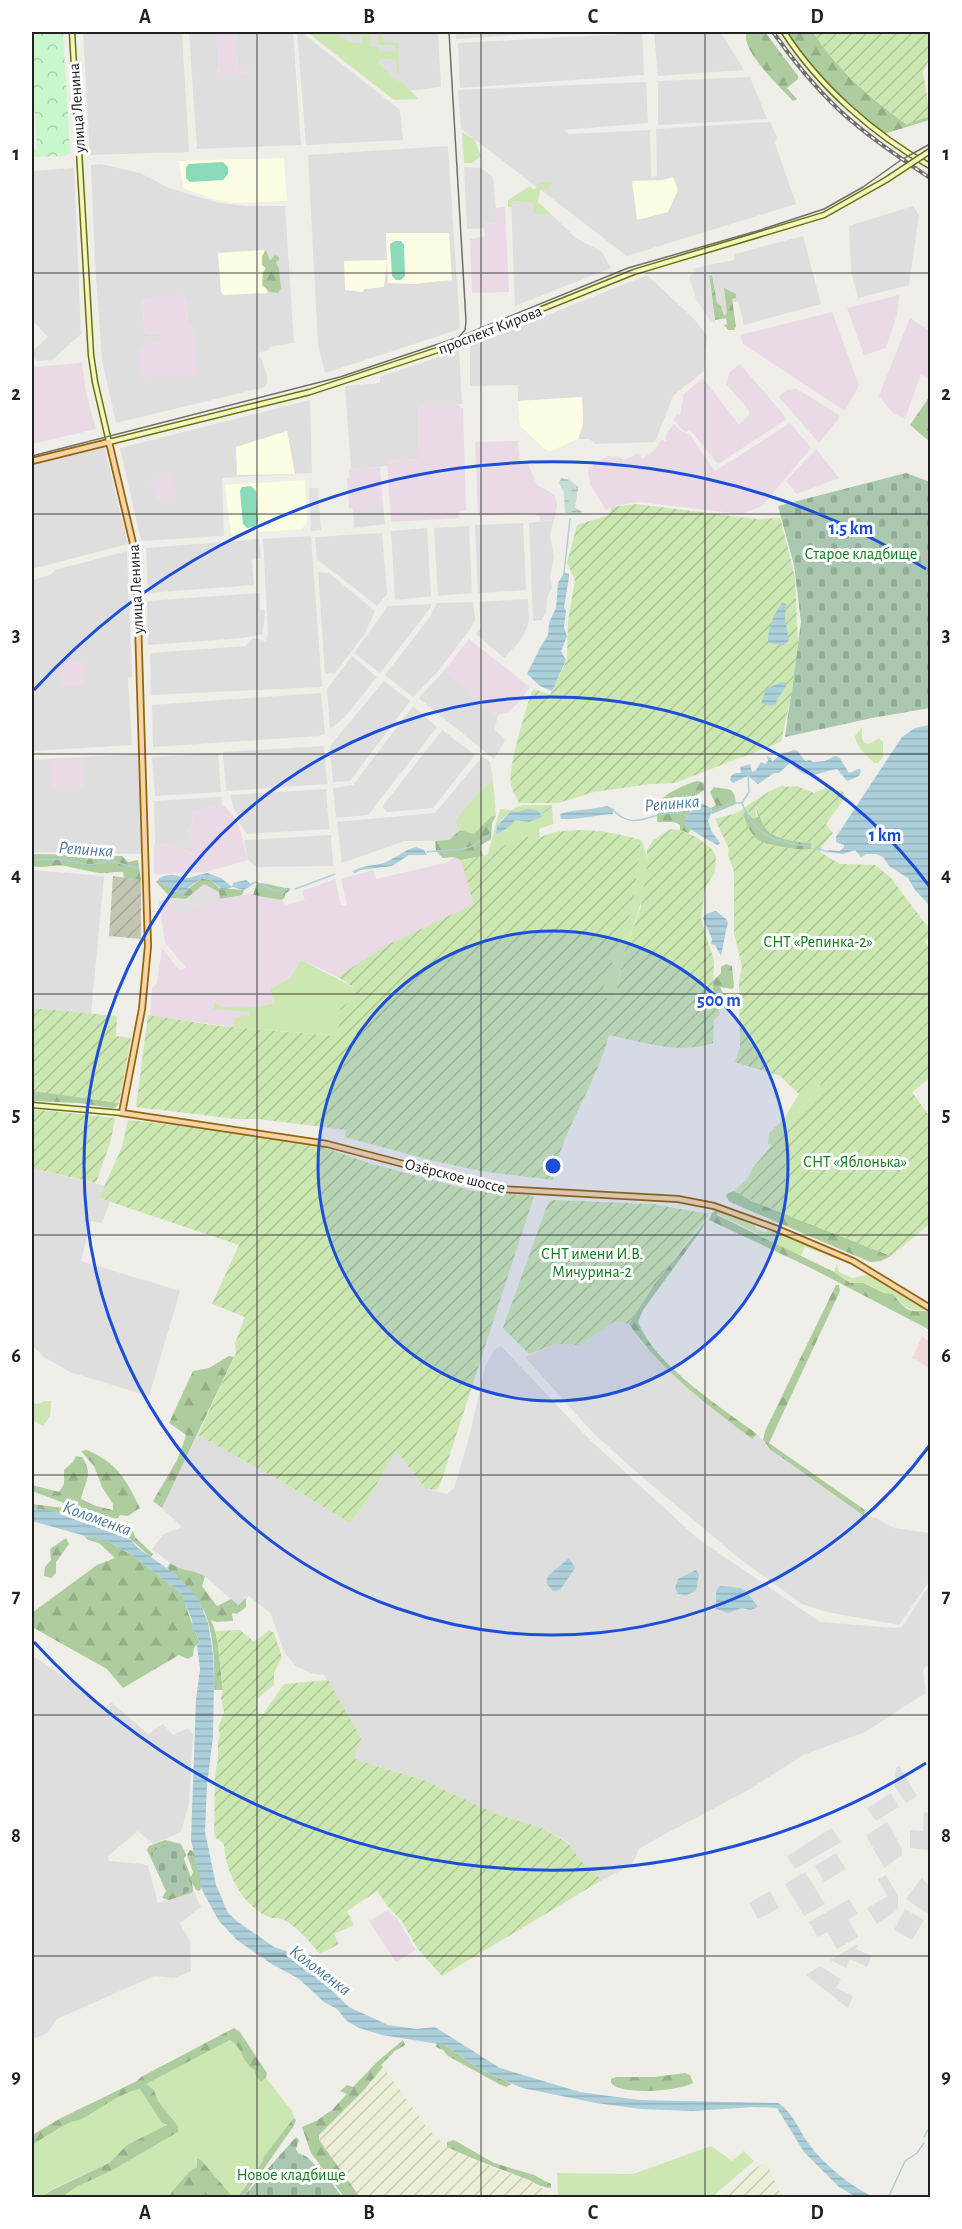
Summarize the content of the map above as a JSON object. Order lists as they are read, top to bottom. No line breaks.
{"streets":{"main road":["улица Ленина","проспект Кирова","Озёрское шоссе"]},"crossings":[["улица Ленина","проспект Кирова"],["улица Ленина","Озёрское шоссе"]],"water":["Репинка","Коломенка"],"parks":["Старое кладбище","СНТ «Репинка-2»","СНТ «Яблонька»","СНТ имени И.В. Мичурина-2","Новое кладбище"],"grid":{"columns":["A","B","C","D"],"rows":["1","2","3","4","5","6","7","8","9"]},"rings":["1.5 km","1 km","500 m"]}
